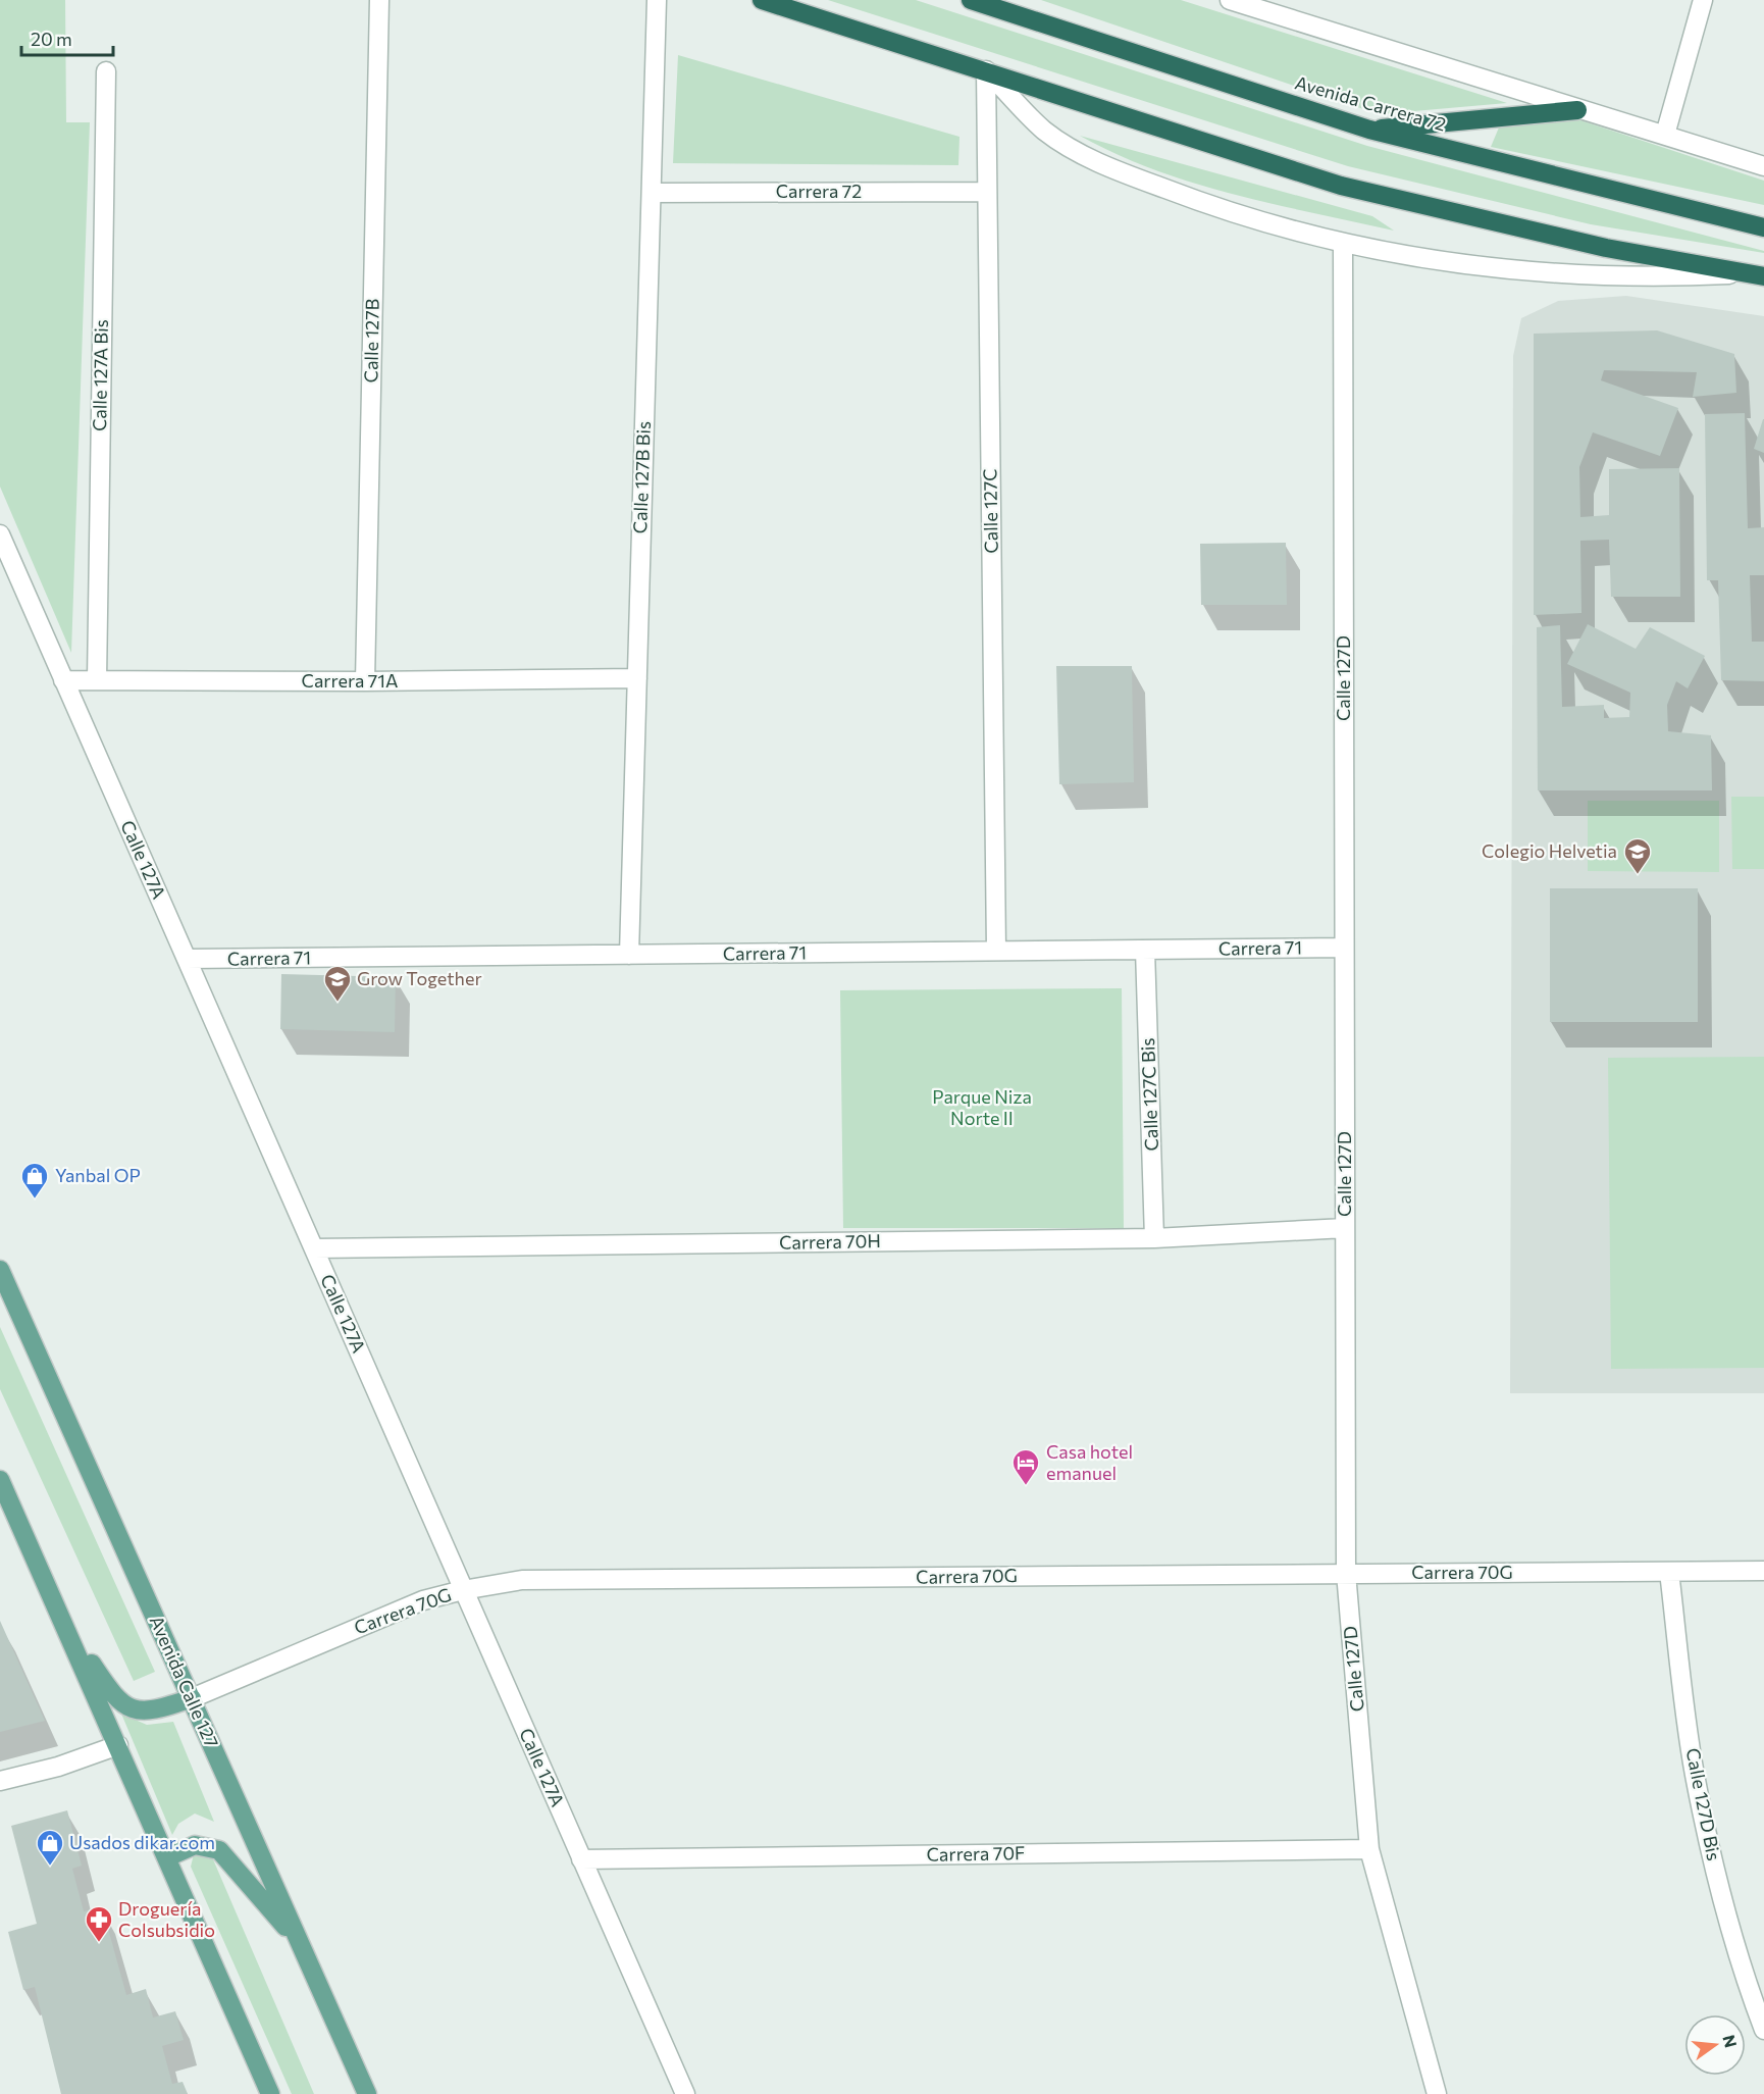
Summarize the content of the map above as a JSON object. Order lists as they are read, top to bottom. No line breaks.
{"streets":{"highway":["Avenida Carrera 72"],"main road":["Avenida Calle 127"],"street":["Carrera 72","Calle 127B","Calle 127A Bis","Calle 127B Bis","Calle 127C","Calle 127D","Carrera 71A","Calle 127A","Carrera 71","Calle 127C Bis","Carrera 70H","Carrera 70G","Calle 127D Bis","Carrera 70F"]},"crossings":[["Carrera 72","Calle 127B Bis"],["Carrera 72","Calle 127C"],["Calle 127B","Carrera 71A"],["Calle 127A Bis","Carrera 71A"],["Calle 127B Bis","Carrera 71A"],["Calle 127B Bis","Carrera 71"],["Calle 127C","Carrera 71"],["Calle 127D","Carrera 71"],["Calle 127D","Carrera 70H"],["Calle 127D","Carrera 70G"],["Calle 127D","Carrera 70F"],["Carrera 71A","Calle 127A"],["Calle 127A","Carrera 71"],["Calle 127A","Carrera 70H"],["Calle 127A","Carrera 70G"],["Calle 127A","Carrera 70F"],["Carrera 71","Calle 127C Bis"],["Calle 127C Bis","Carrera 70H"],["Carrera 70G","Avenida Calle 127"],["Carrera 70G","Calle 127D Bis"]],"parks":["Parque Niza Norte II"],"places":{"school or university":["Colegio Helvetia","Grow Together"],"shop":["Yanbal OP","Usados dikar.com"],"hotel":["Casa hotel emanuel"],"pharmacy":["Droguería Colsubsidio"]},"scale_bar":"20 m","north":"right"}
